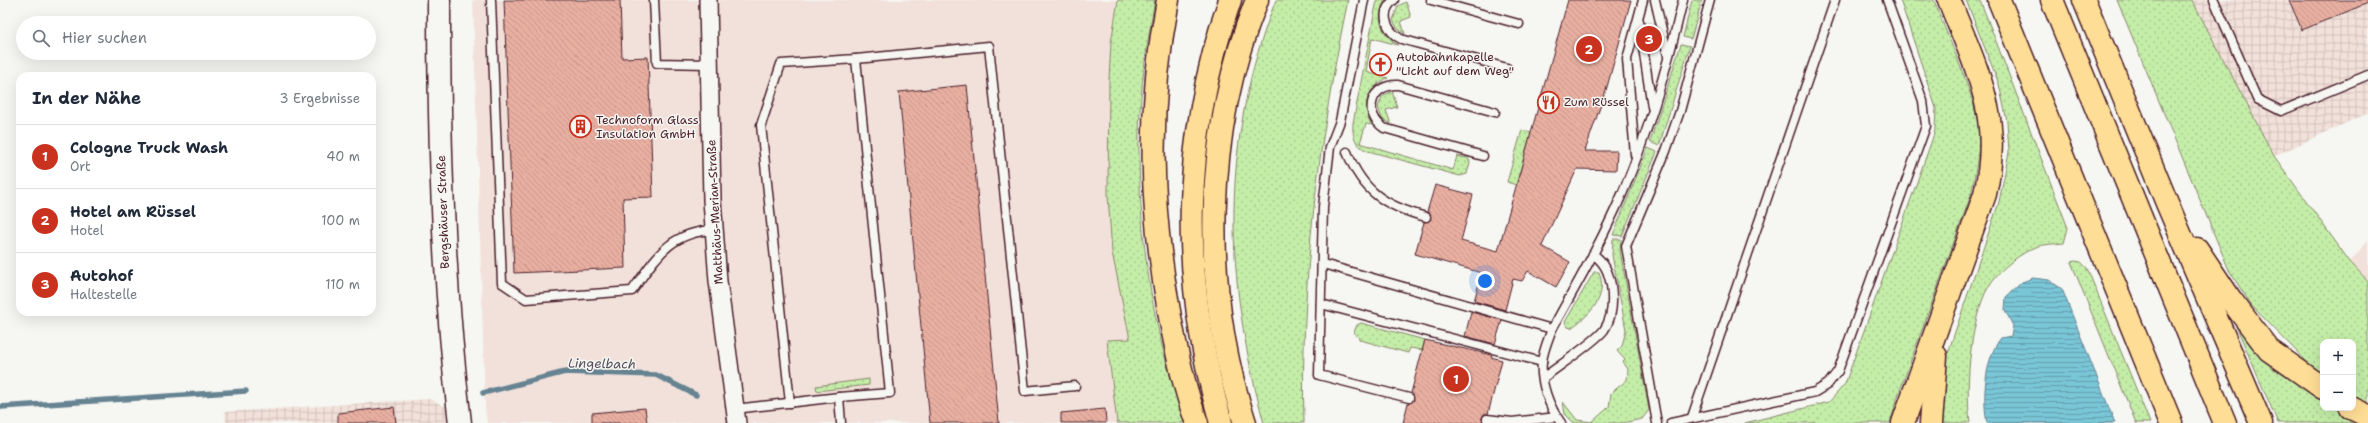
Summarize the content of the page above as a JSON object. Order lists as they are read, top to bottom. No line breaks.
{"streets":{"main road":["Bergshäuser Straße"],"street":["Matthäus-Merian-Straße"]},"water":["Lingelbach"],"places":{"church":["Autobahnkapelle \"Licht auf dem Weg\""],"restaurant":["Zum Rüssel"],"building":["Technoform Glass Insulation GmbH"]},"page":{"search":"Hier suchen","pins":["3","2","1"],"heading":["In der Nähe","3 Ergebnisse"],"list":[{"mark":"1","name":"Cologne Truck Wash","note":"Ort","value":"40 m"},{"mark":"2","name":"Hotel am Rüssel","note":"Hotel","value":"100 m"},{"mark":"3","name":"Autohof","note":"Haltestelle","value":"110 m"}],"map_buttons":["+","−"]}}
